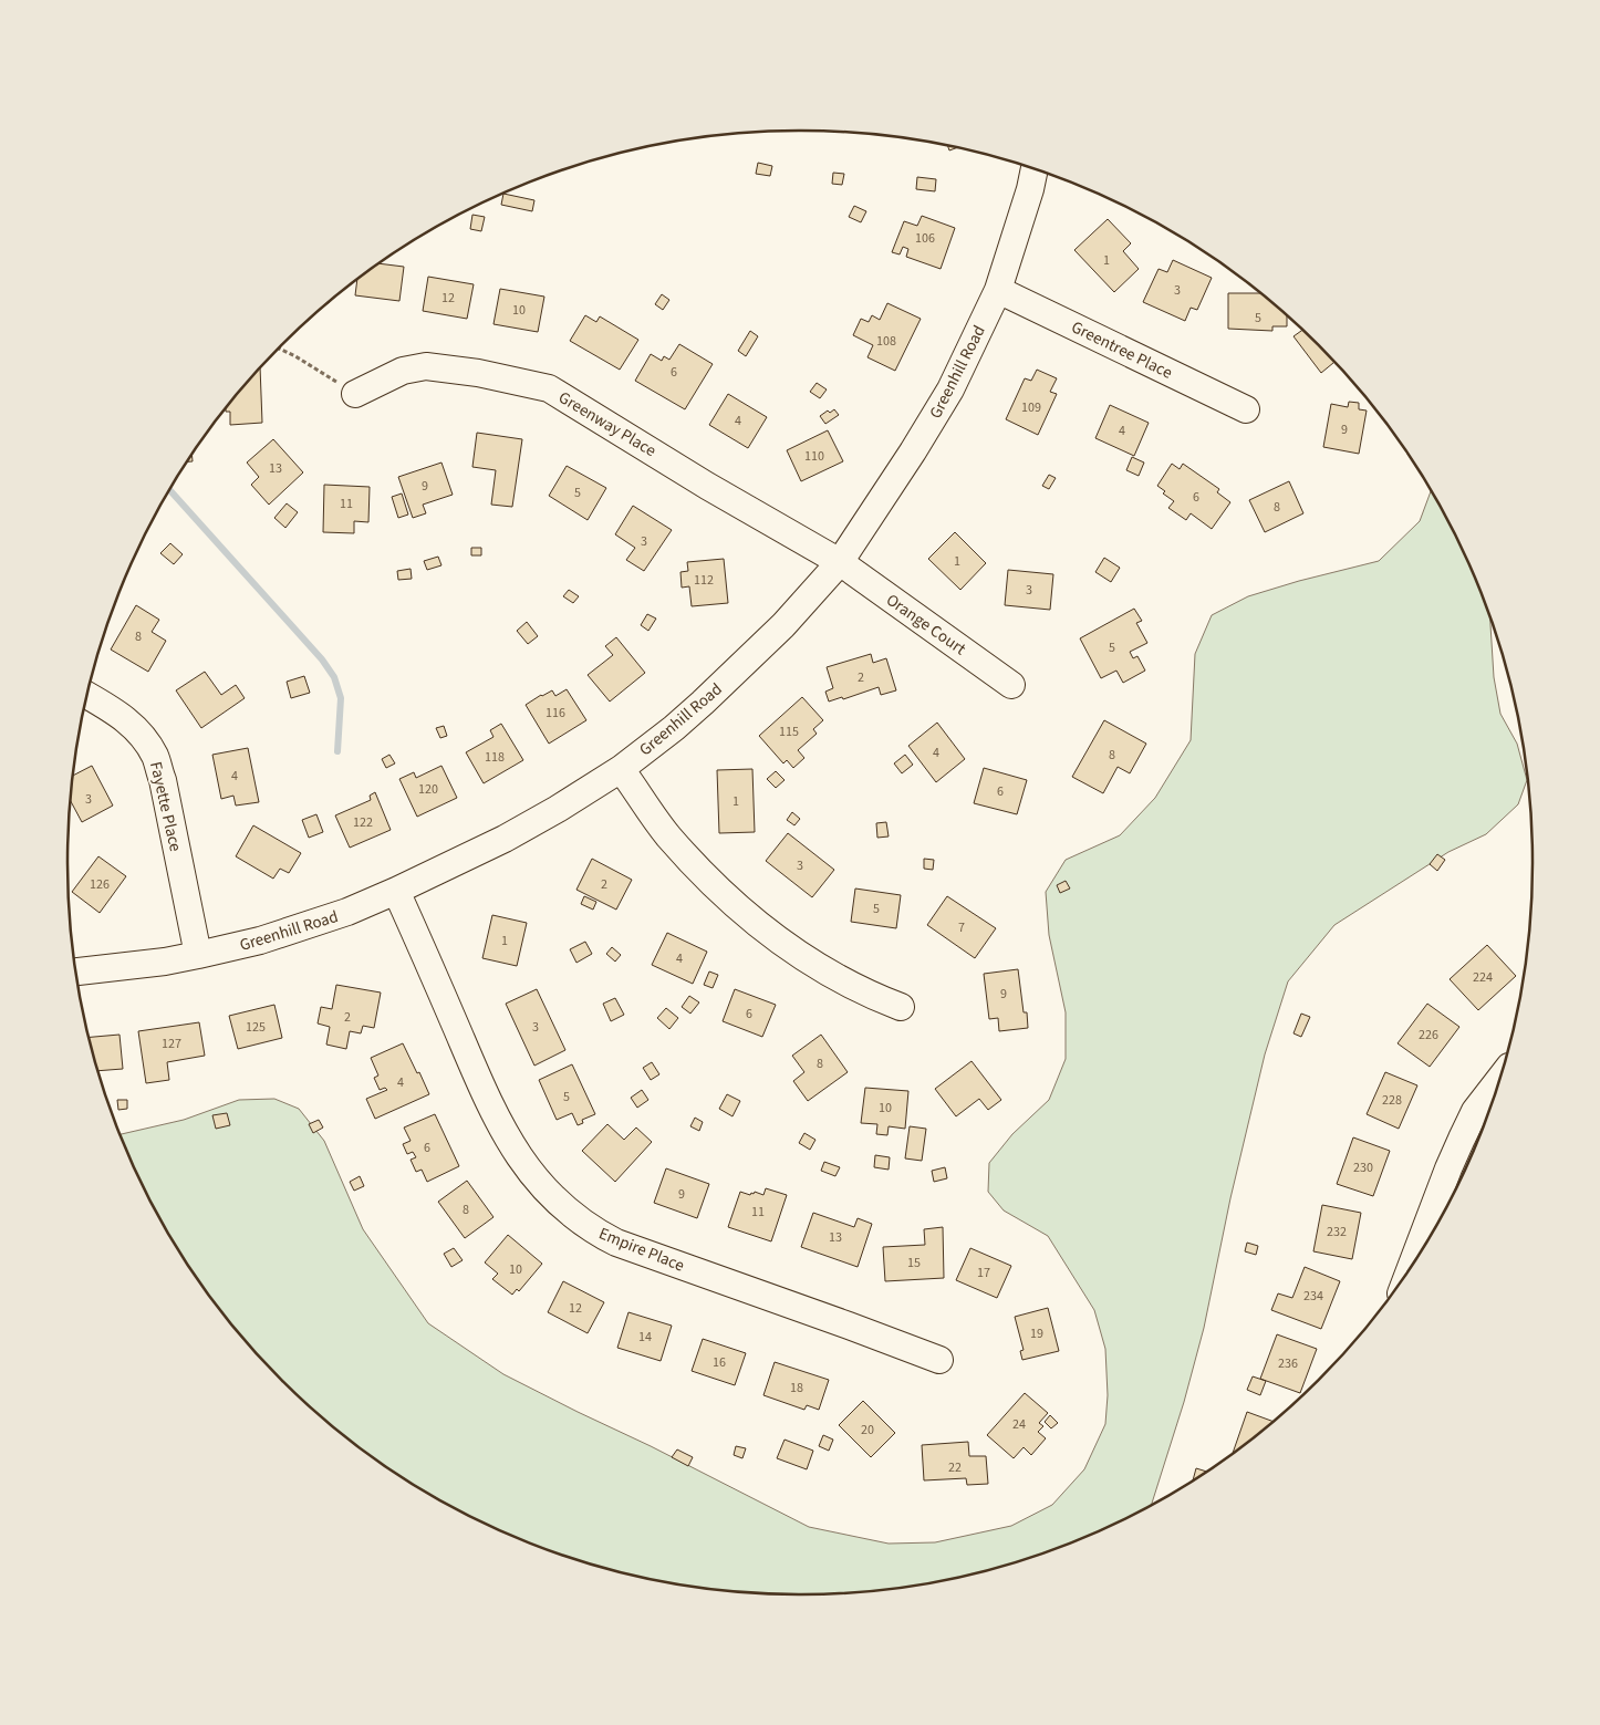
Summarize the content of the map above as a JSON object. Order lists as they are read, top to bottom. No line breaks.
{"streets":{"street":["Greentree Place","Greenhill Road","Greenway Place","Orange Court","Fayette Place","Empire Place"]},"crossings":[["Greentree Place","Greenhill Road"],["Greenhill Road","Greenway Place"],["Greenhill Road","Orange Court"],["Greenhill Road","Fayette Place"],["Greenhill Road","Empire Place"],["Greenway Place","Orange Court"]],"house_numbers":["106","1","3","12","10","5","108","6","109","4","9","4","110","13","9","5","6","11","8","3","1","112","3","8","5","2","116","115","4","8","118","4","120","6","3","1","122","3","126","2","5","7","1","4","224","9","6","2","125","3","226","127","8","4","5","228","10","6","230","9","8","11","232","13","15","10","17","234","12","19","14","16","236","18","24","20","22"]}
